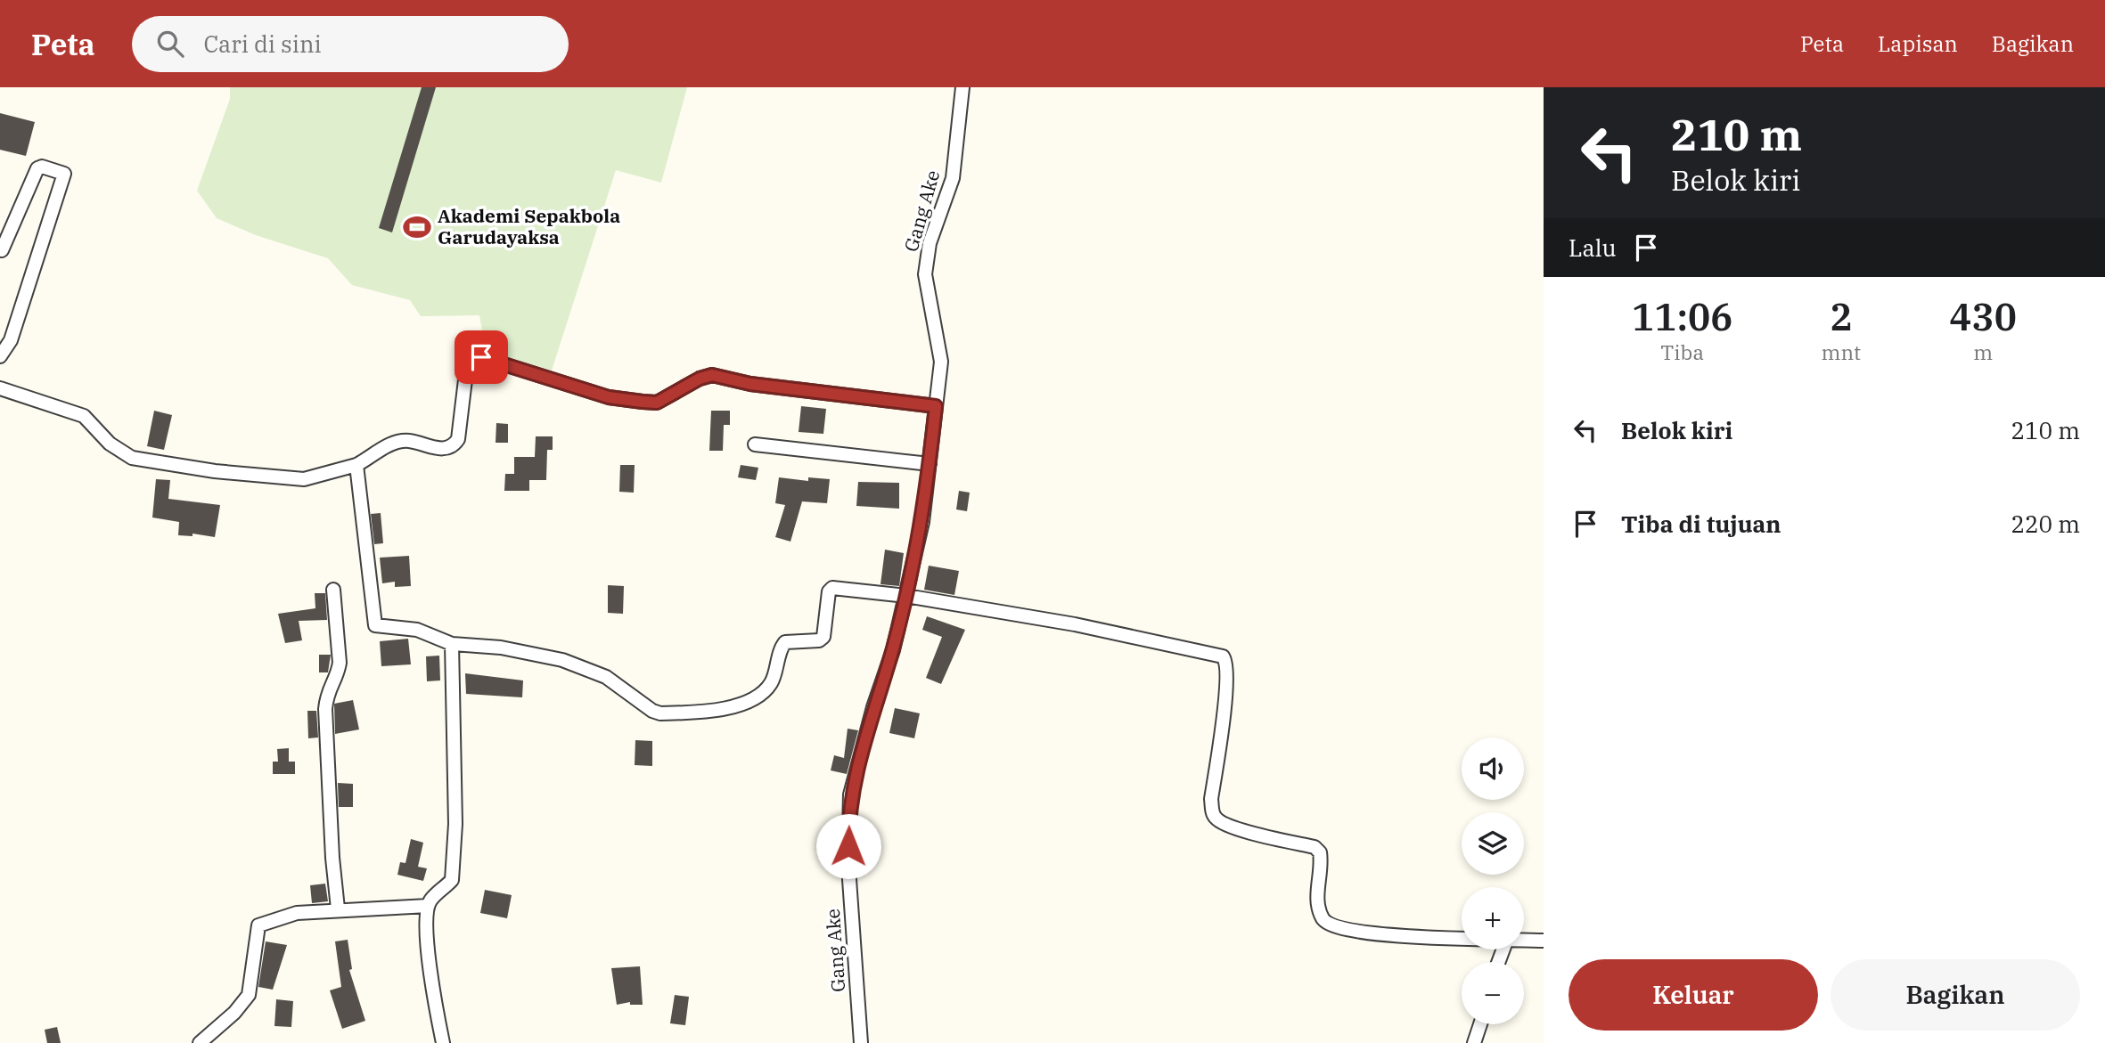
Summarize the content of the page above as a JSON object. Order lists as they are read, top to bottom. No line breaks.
{"streets":{"street":["Gang Ake"]},"places":{"sports":["Akademi Sepakbola Garudayaksa"]},"page":{"header":"Peta","search":"Cari di sini","nav":["Peta","Lapisan","Bagikan"],"turn":["210 m","Belok kiri"],"then":"Lalu","eta":["11:06","Tiba","2","mnt","430","m"],"list":[{"name":"Belok kiri","value":"210 m"},{"name":"Tiba di tujuan","value":"220 m"}],"map_buttons":["+","−"],"buttons":["Keluar","Bagikan"]}}
